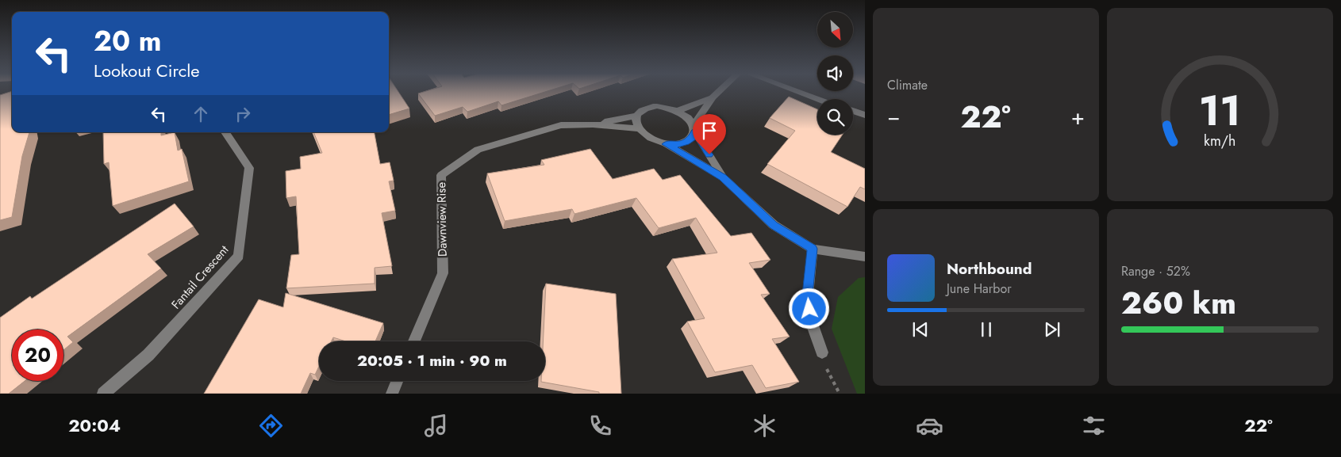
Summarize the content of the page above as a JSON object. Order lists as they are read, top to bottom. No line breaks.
{"streets":{"street":["Dawnview Rise","Fantail Crescent"]},"north":"bottom right","page":{"tile":["Climate",["Range · 52%","260 km"]],"turn":["20 m","Lookout Circle"],"heat":["−","22°","+"],"song":["Northbound","June Harbor"],"limit":"20","trip":"20:05 · 1 min · 90 m","tabs":["20:04","22°"],"gauge":["11","km/h"]}}
